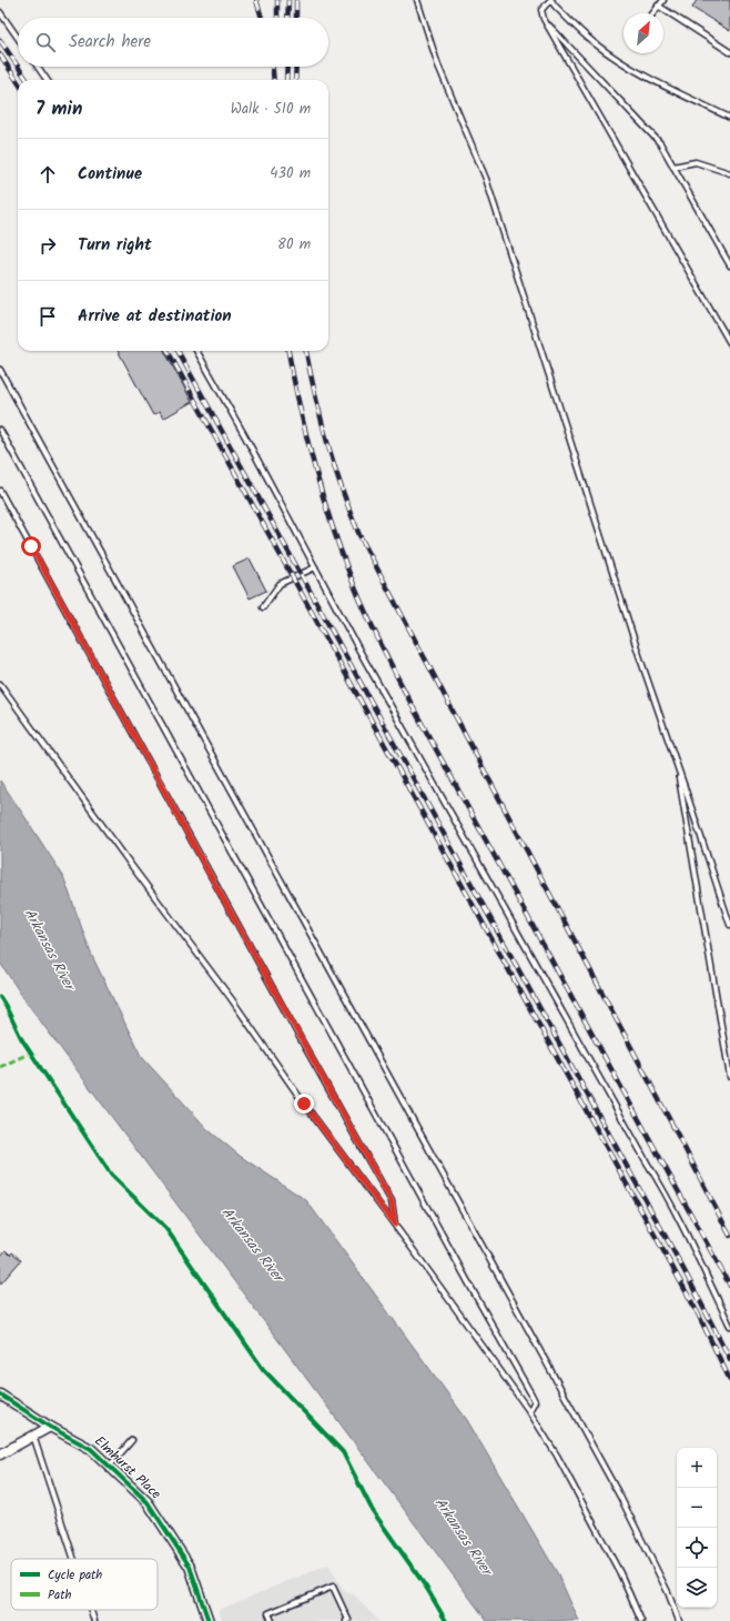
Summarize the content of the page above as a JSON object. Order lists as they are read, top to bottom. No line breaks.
{"streets":{"street":["Elmhurst Place"]},"water":["Arkansas River"],"legend":["Cycle path","Path"],"north":"top right","page":{"search":"Search here","heading":["7 min","Walk · 510 m"],"list":[["Continue","430 m"],["Turn right","80 m"],"Arrive at destination"],"map_buttons":["+","−"]}}
